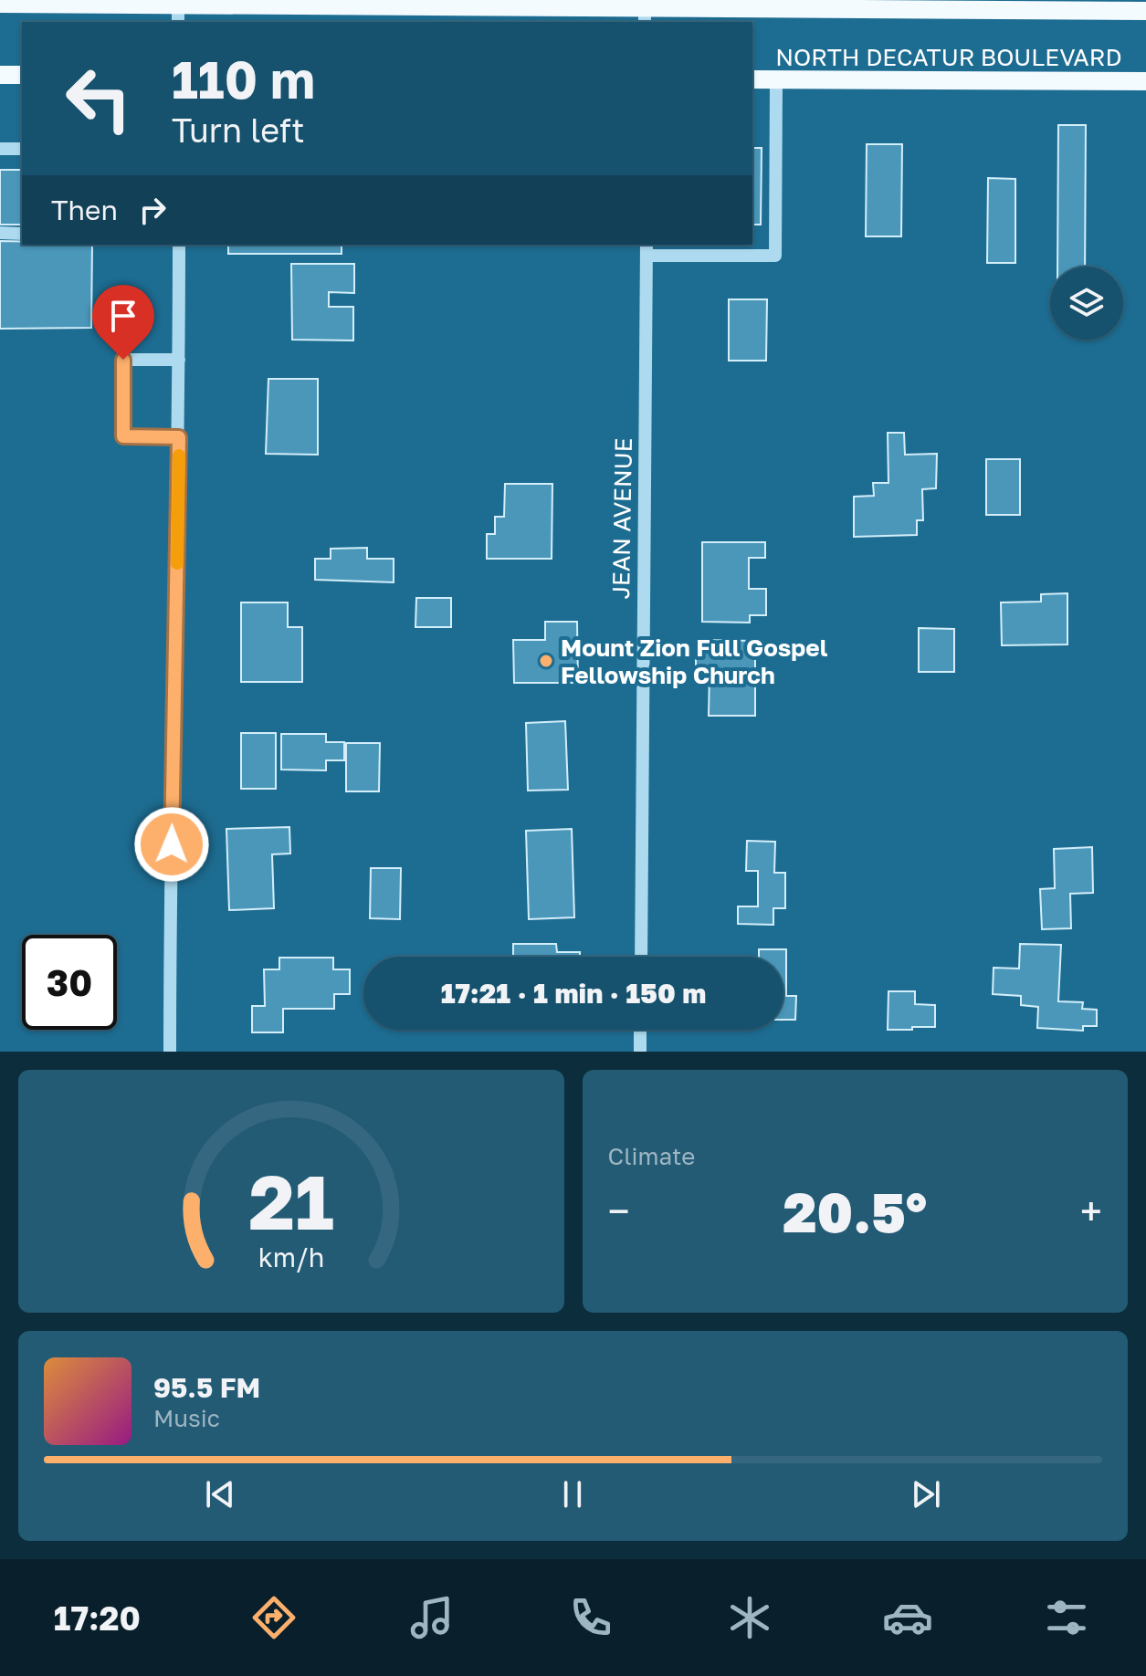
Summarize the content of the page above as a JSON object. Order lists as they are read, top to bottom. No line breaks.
{"streets":{"main road":["NORTH DECATUR BOULEVARD"],"street":["JEAN AVENUE"]},"places":["Mount Zion Full Gospel Fellowship Church"],"page":{"turn":["110 m","Turn left"],"then":"Then","limit":"30","trip":"17:21 · 1 min · 150 m","tile":"Climate","heat":["−","20.5°","+"],"song":["95.5 FM","Music"],"tabs":"17:20","gauge":["21","km/h"]}}
